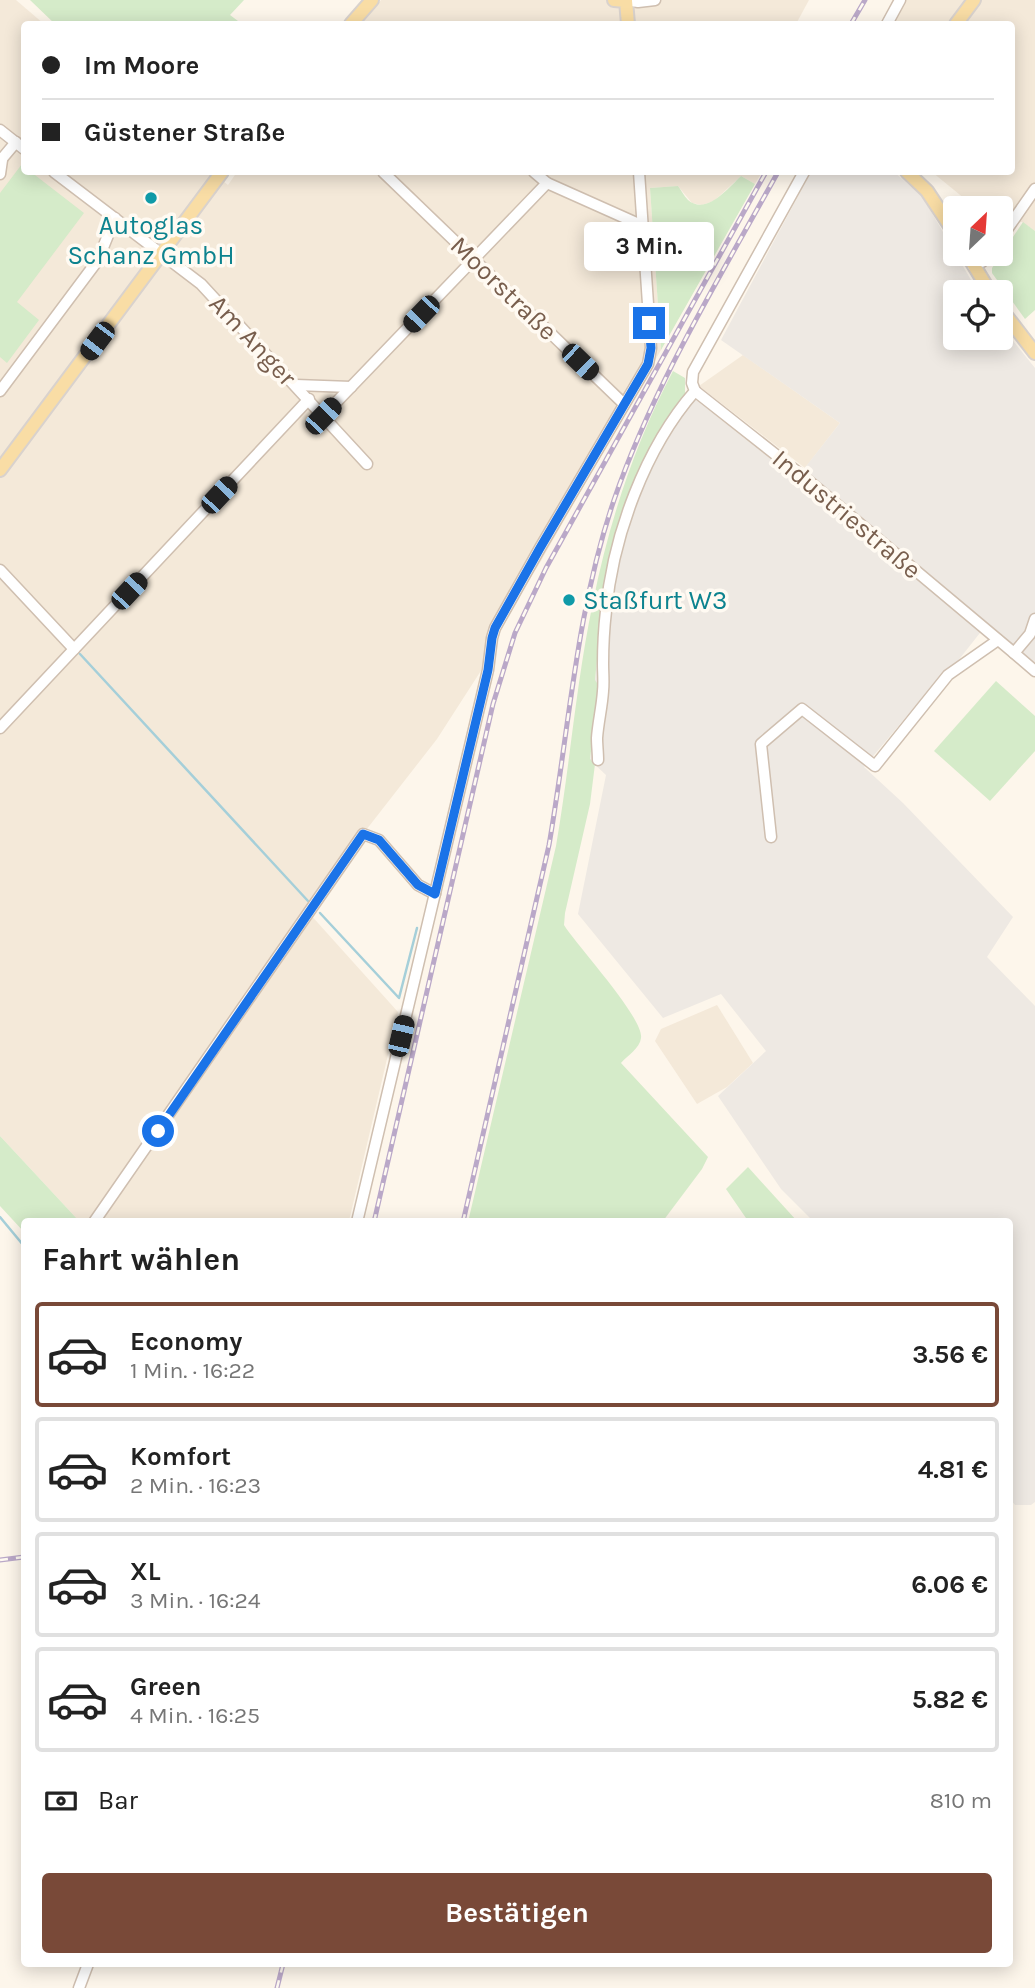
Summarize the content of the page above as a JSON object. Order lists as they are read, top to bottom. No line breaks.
{"streets":{"street":["Moorstraße","Am Anger","Industriestraße"]},"places":["Autoglas Schanz GmbH","Staßfurt W3"],"north":"top right","page":{"banner":["Im Moore","Güstener Straße"],"bubble":"3 Min.","heading":"Fahrt wählen","list":[{"name":"Economy","note":"1 Min. · 16:22","value":"3.56 €"},{"name":"Komfort","note":"2 Min. · 16:23","value":"4.81 €"},{"name":"XL","note":"3 Min. · 16:24","value":"6.06 €"},{"name":"Green","note":"4 Min. · 16:25","value":"5.82 €"}],"pay":["Bar","810 m"],"buttons":"Bestätigen"}}
